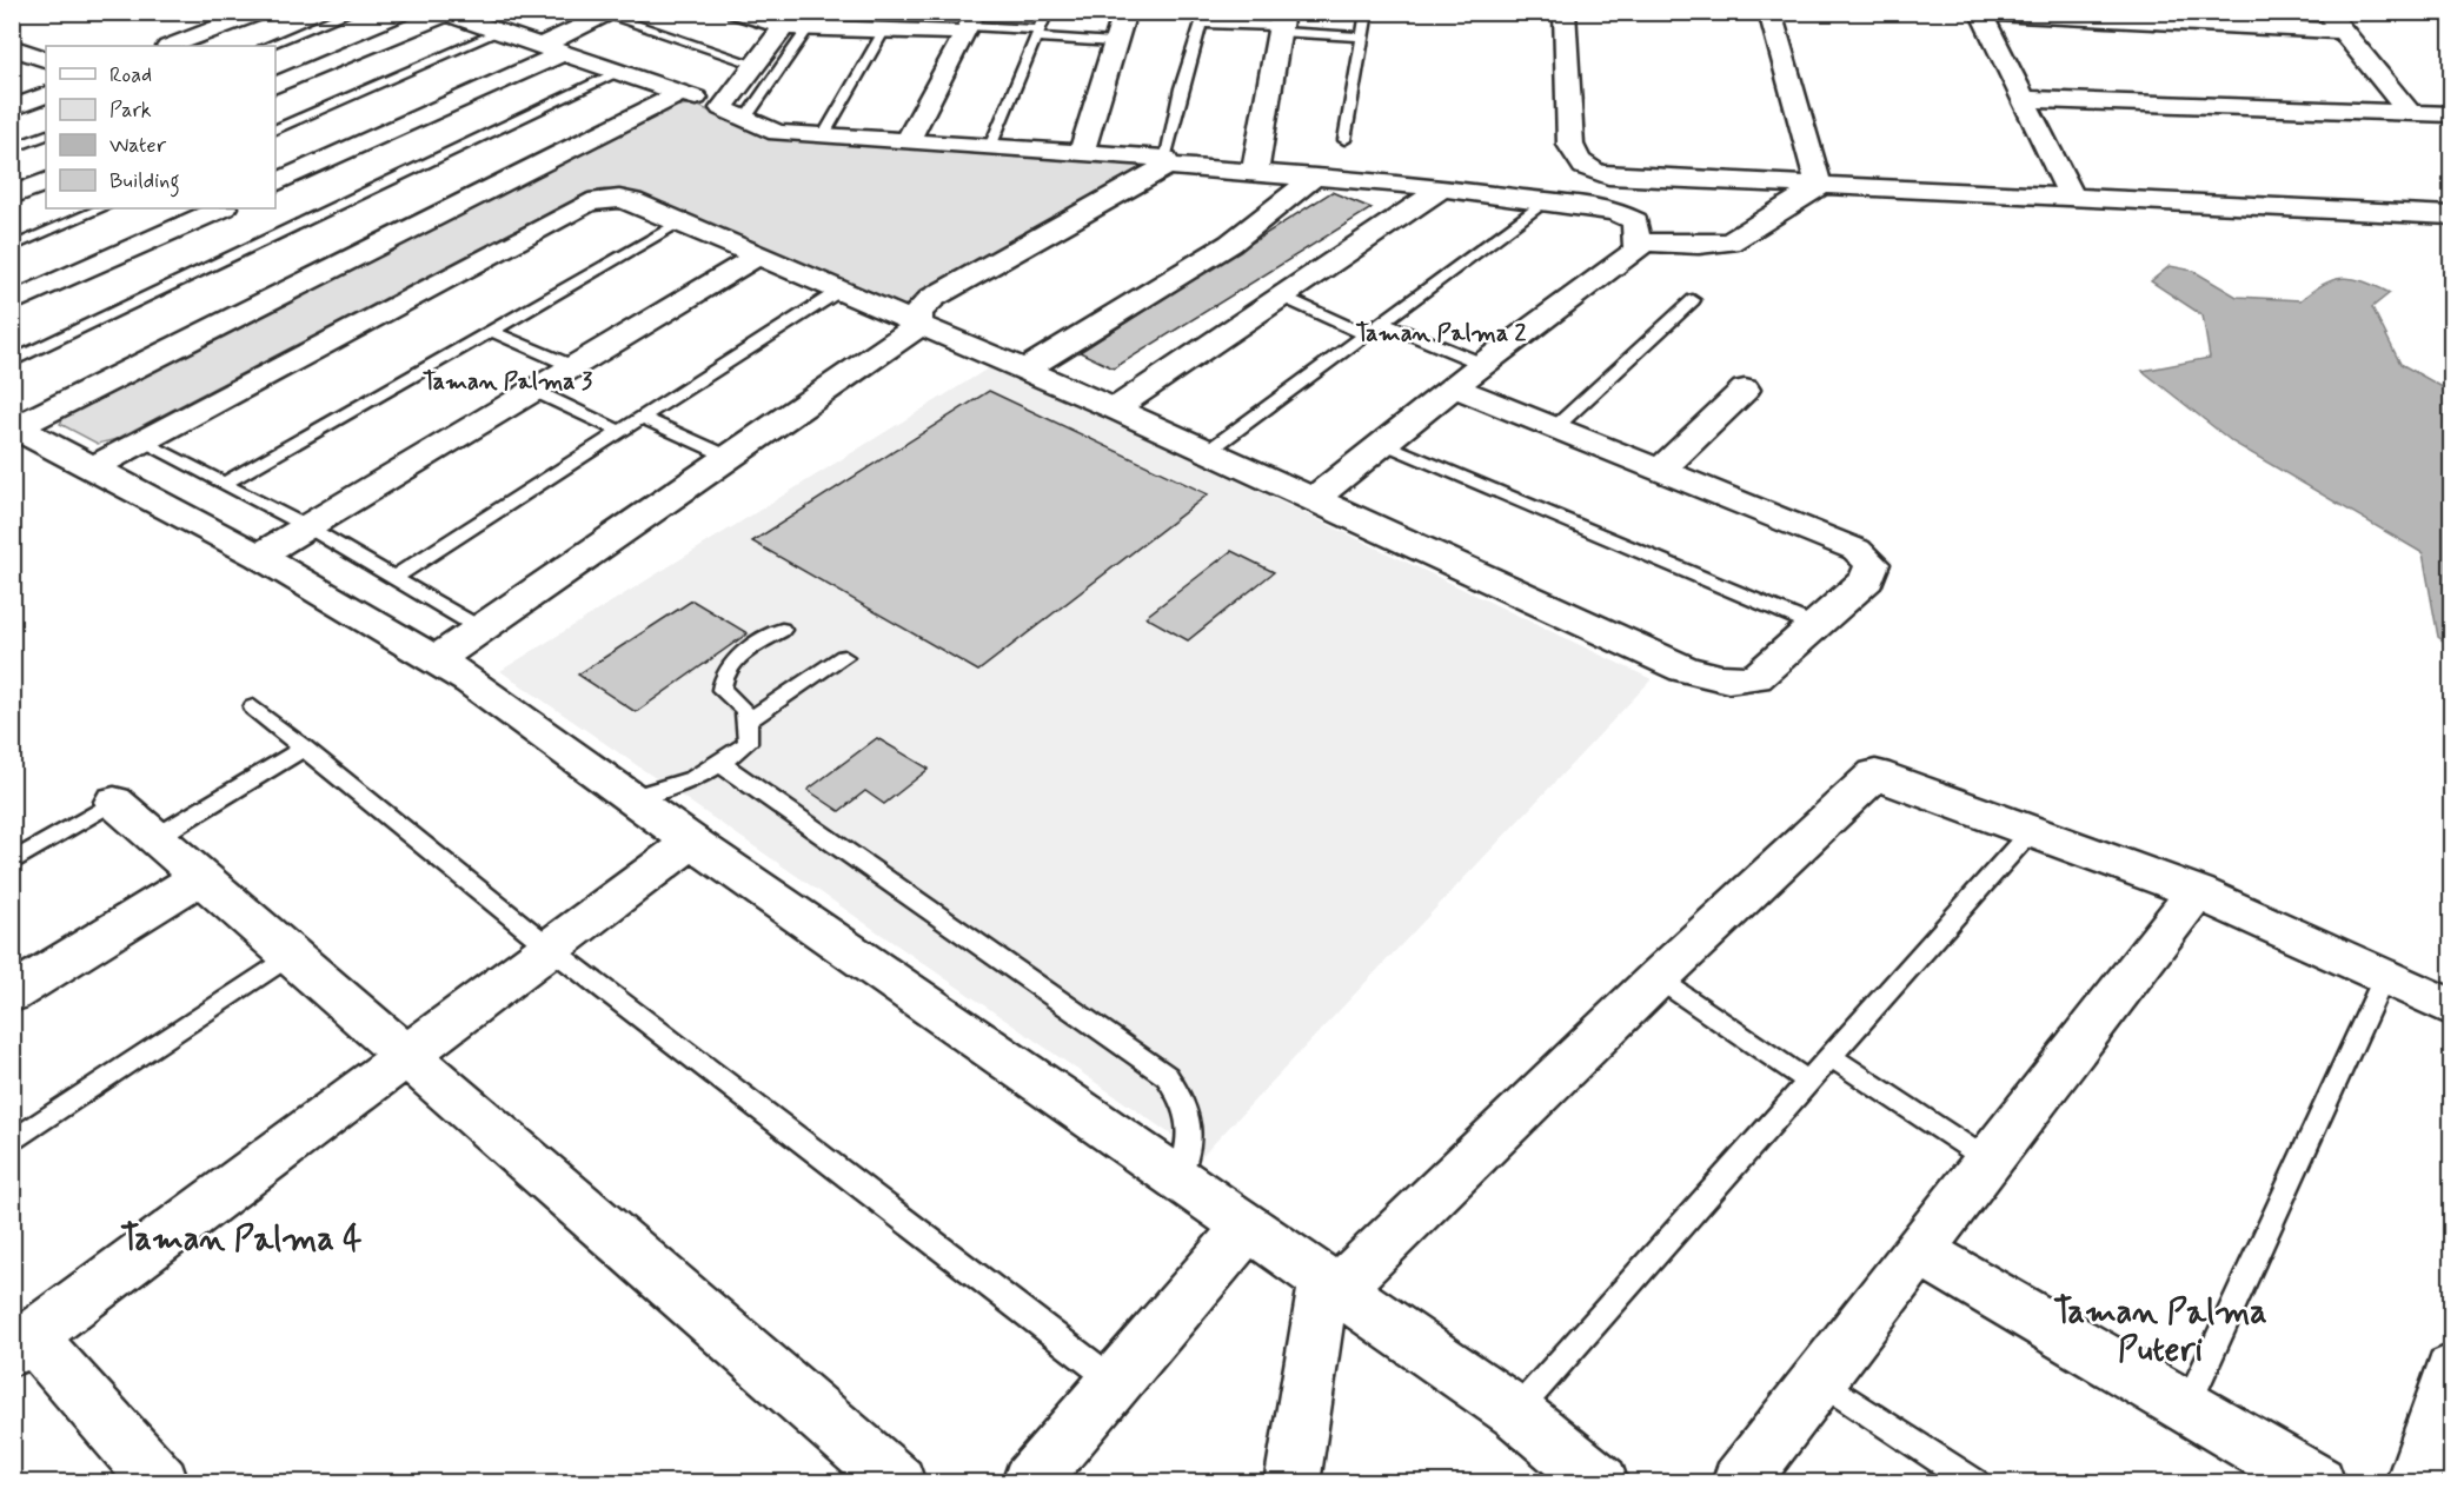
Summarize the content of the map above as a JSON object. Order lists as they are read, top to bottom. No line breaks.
{"districts":["Taman Palma 2","Taman Palma 3","Taman Palma 4","Taman Palma Puteri"],"legend":["Road","Park","Water","Building"]}
